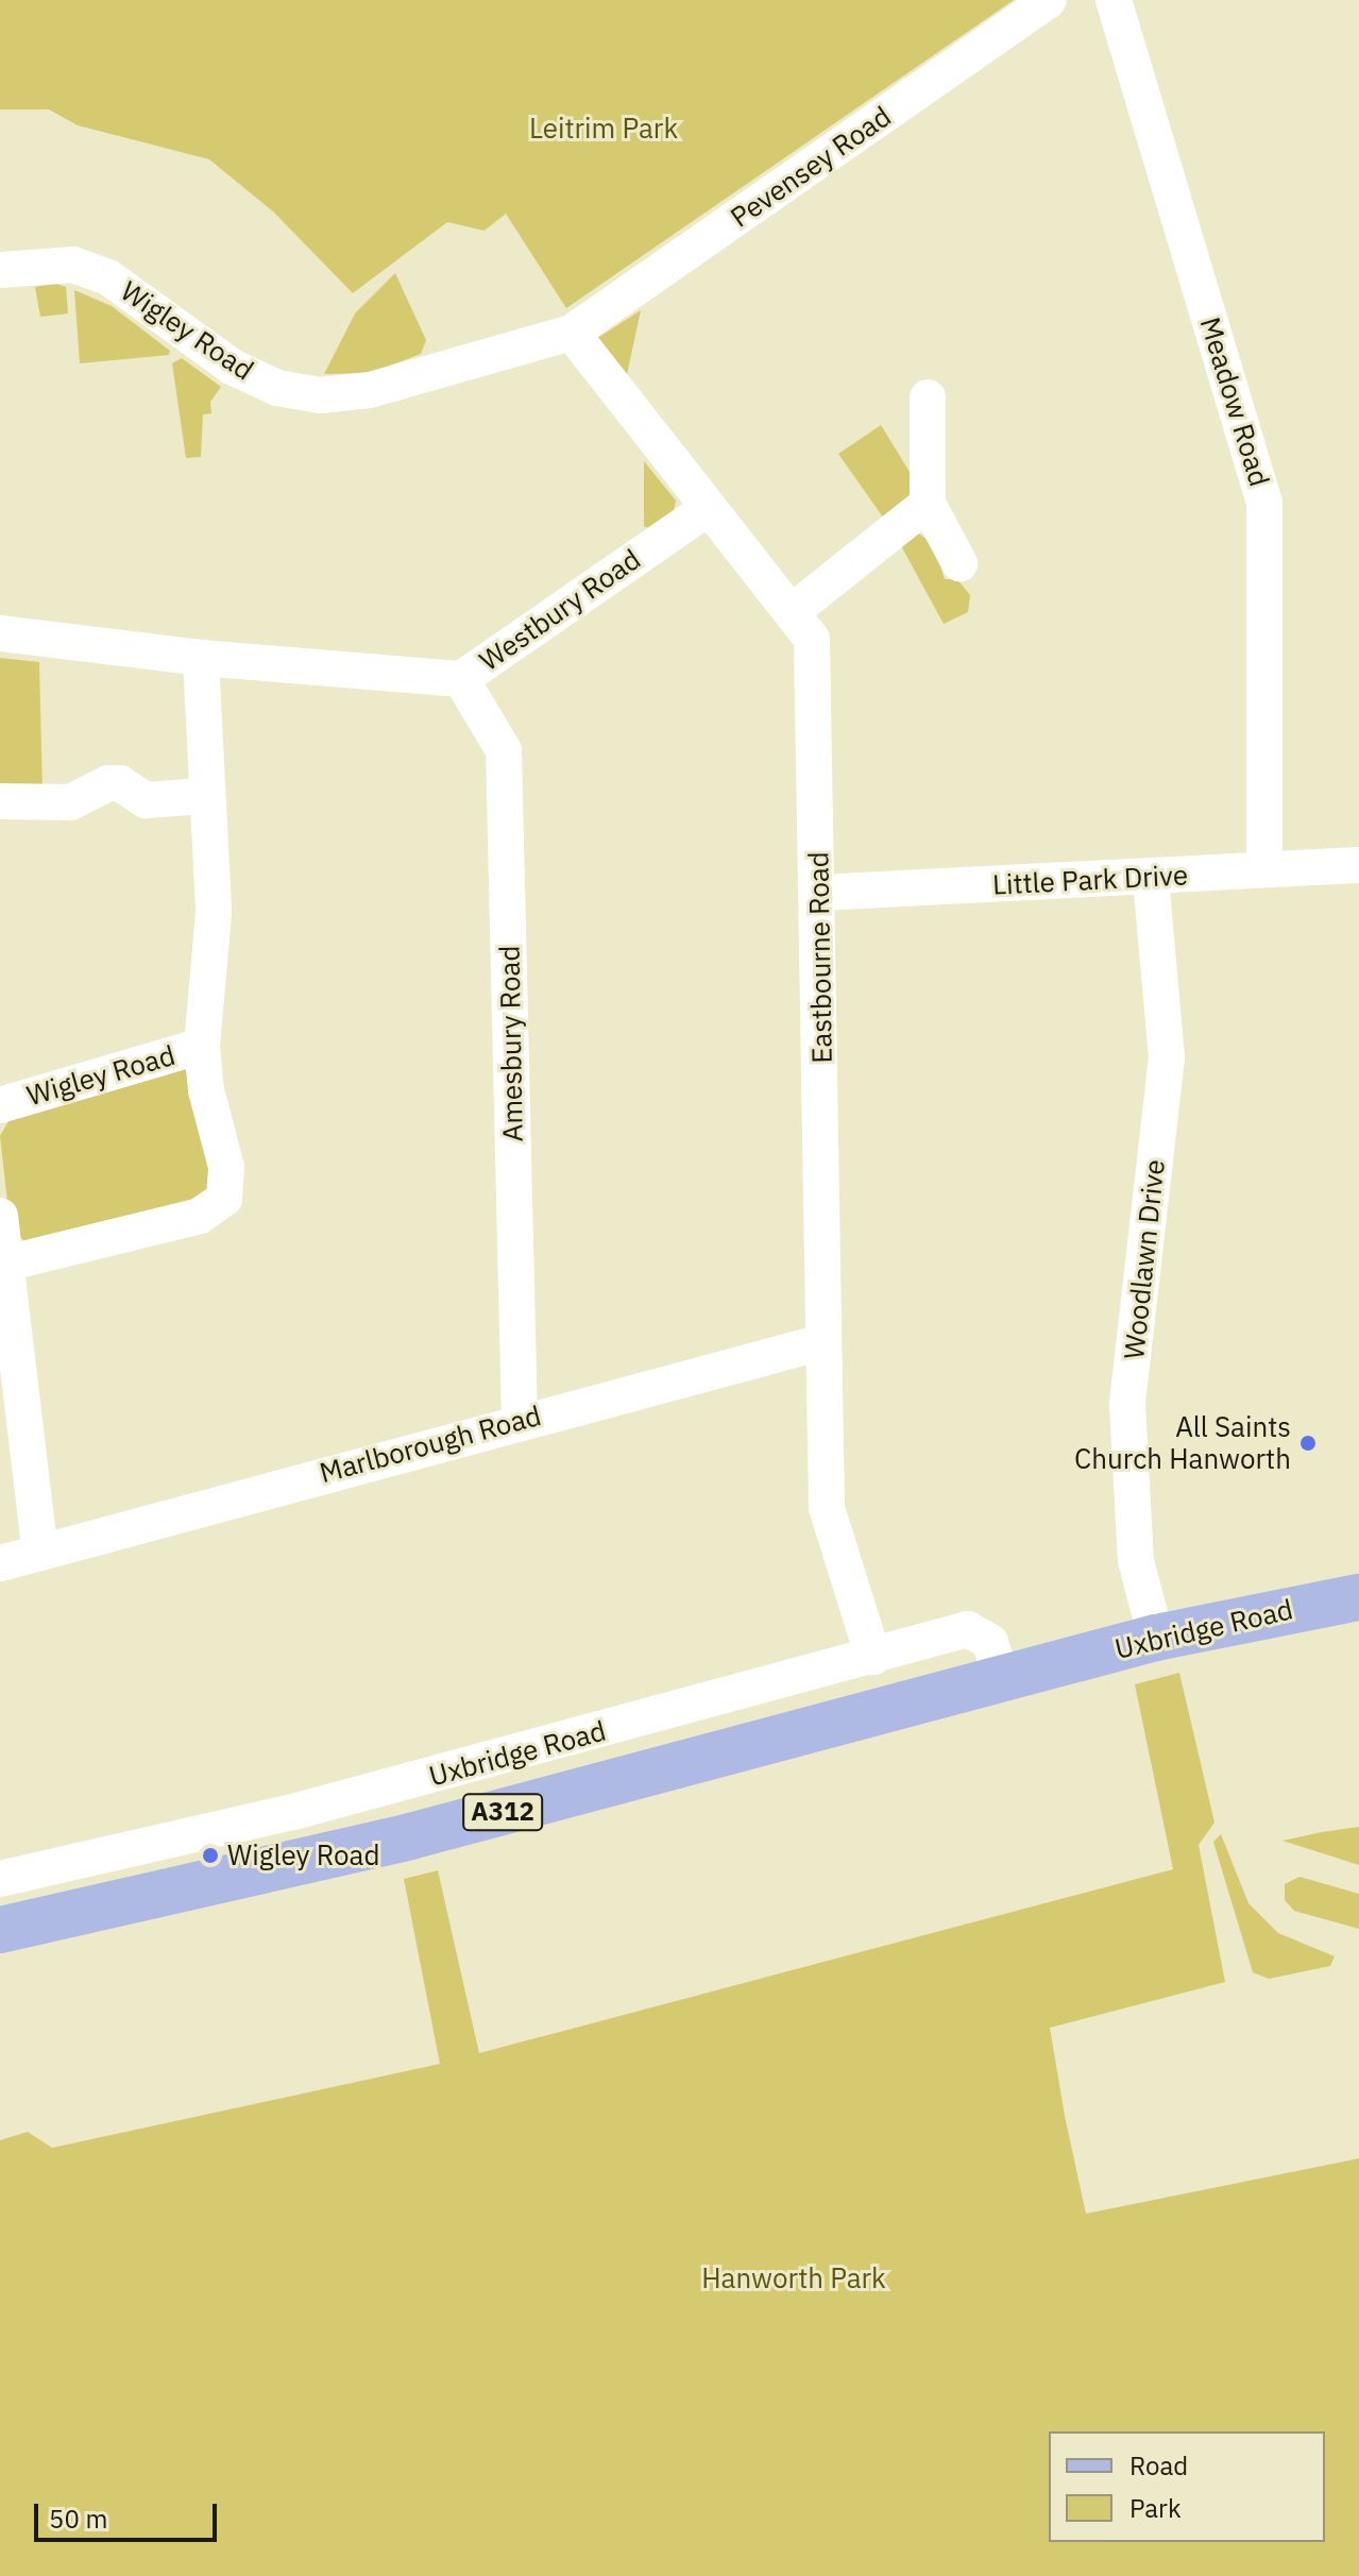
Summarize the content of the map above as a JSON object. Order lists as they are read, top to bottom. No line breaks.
{"streets":{"main road":["Uxbridge Road","A312"],"street":["Pevensey Road","Wigley Road","Meadow Road","Westbury Road","Little Park Drive","Eastbourne Road","Amesbury Road","Woodlawn Drive","Marlborough Road"]},"crossings":[["Pevensey Road","Wigley Road"],["Pevensey Road","Eastbourne Road"],["Wigley Road","Westbury Road"],["Wigley Road","Eastbourne Road"],["Meadow Road","Little Park Drive"],["Westbury Road","Eastbourne Road"],["Westbury Road","Amesbury Road"],["Little Park Drive","Eastbourne Road"],["Little Park Drive","Woodlawn Drive"],["Eastbourne Road","Marlborough Road"],["Eastbourne Road","Uxbridge Road"],["Amesbury Road","Marlborough Road"],["Woodlawn Drive","Uxbridge Road"]],"parks":["Leitrim Park","Hanworth Park"],"places":["All Saints Church Hanworth","Wigley Road"],"legend":["Road","Park"],"scale_bar":"50 m"}
